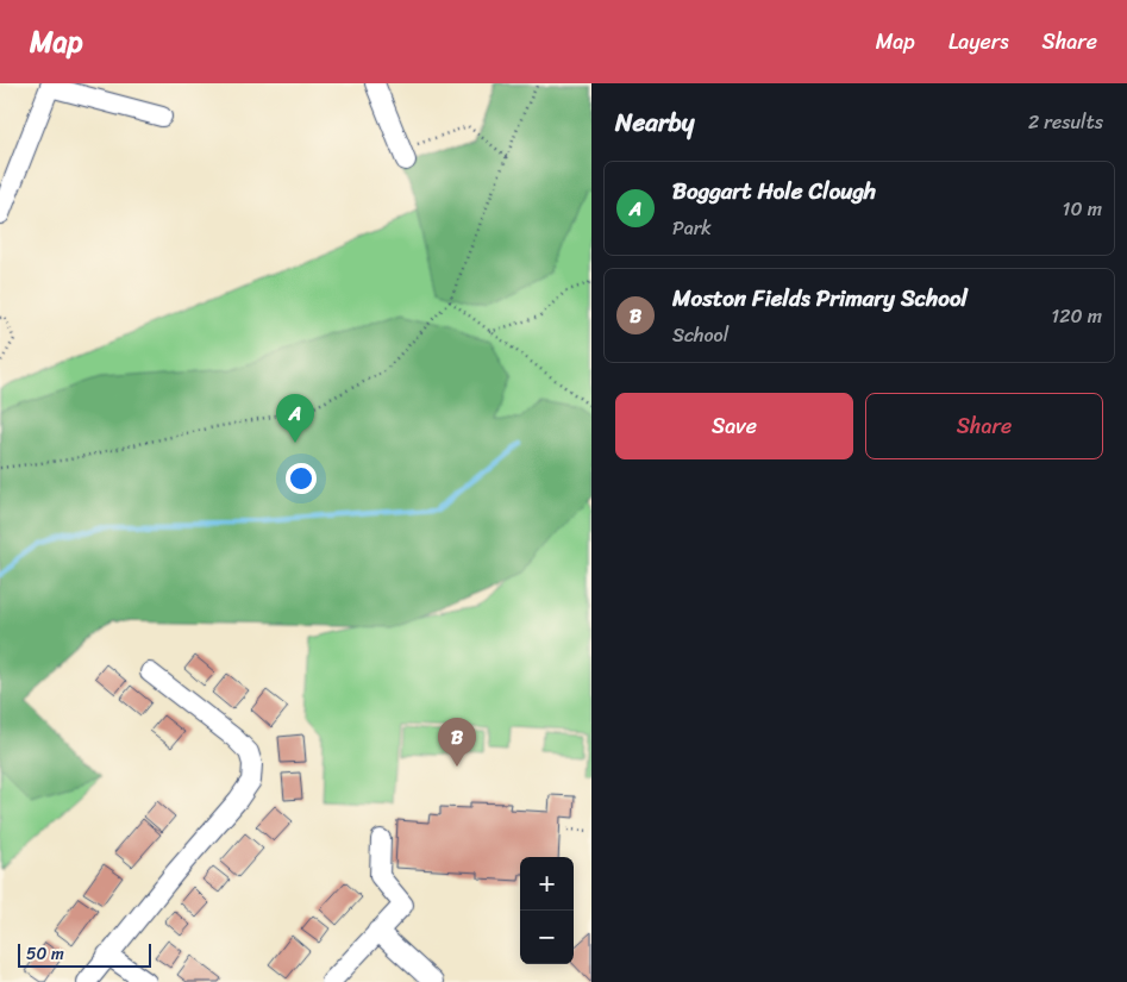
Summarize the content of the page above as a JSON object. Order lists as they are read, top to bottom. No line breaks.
{"scale_bar":"50 m","page":{"header":"Map","nav":["Map","Layers","Share"],"heading":["Nearby","2 results"],"list":[{"mark":"A","name":"Boggart Hole Clough","note":"Park","value":"10 m"},{"mark":"B","name":"Moston Fields Primary School","note":"School","value":"120 m"}],"buttons":["Save","Share"],"pins":["A","B"],"map_buttons":["+","−"],"scale":"50 m"}}
